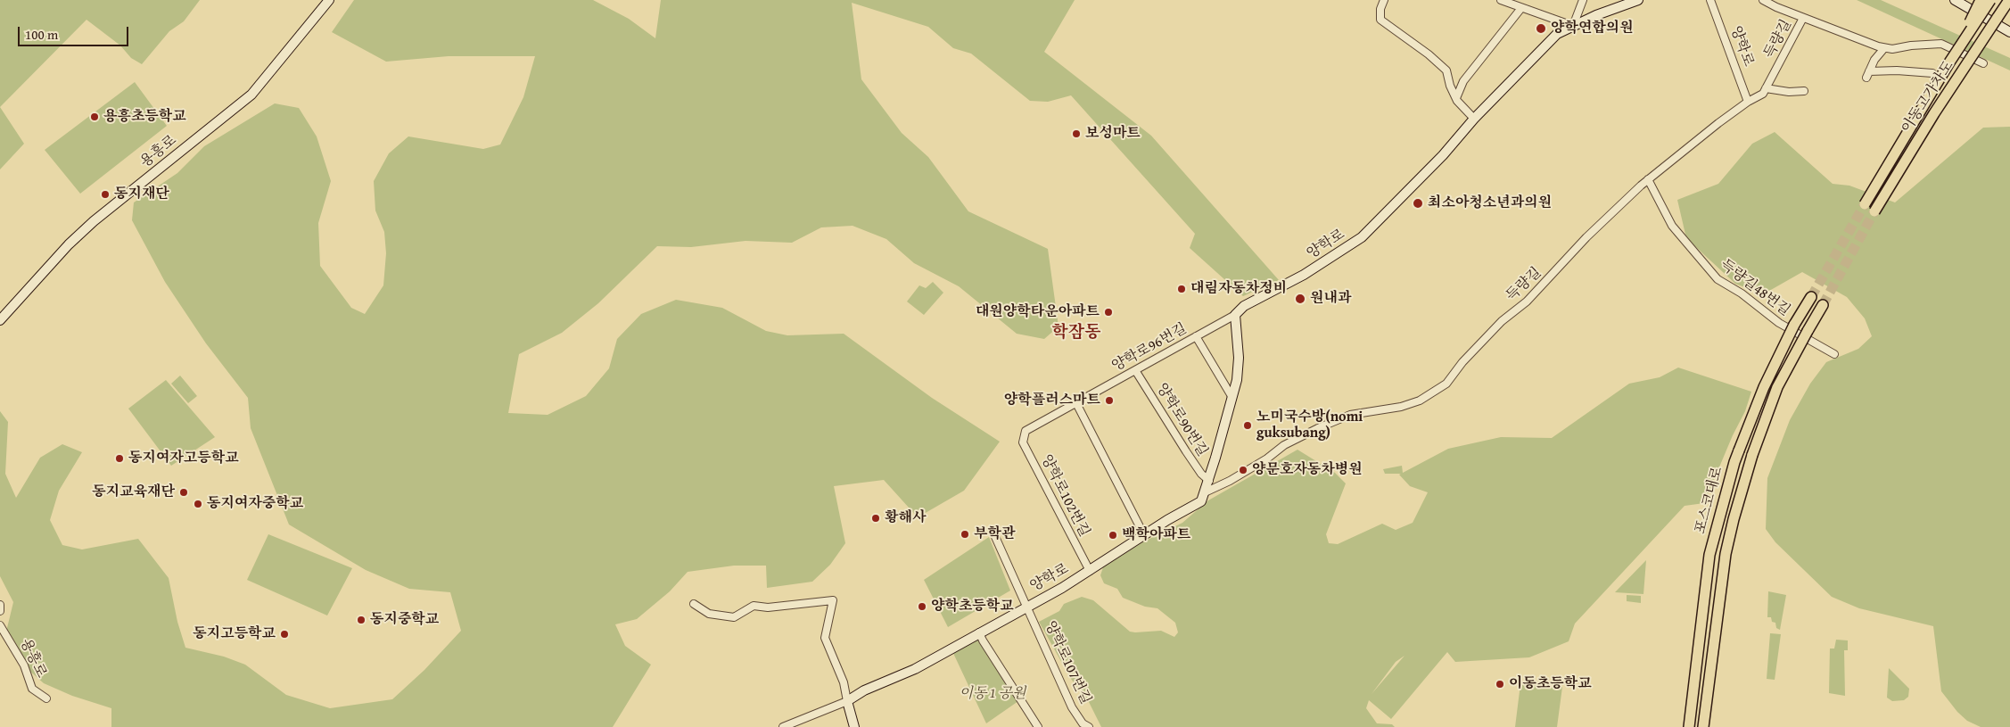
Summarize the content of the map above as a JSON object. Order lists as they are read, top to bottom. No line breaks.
{"streets":{"main road":["이동고가차도","포스코대로"],"street":["득량길","양학로","용흥로","득량길48번길","양학로96번길","양학로90번길","양학로102번길","양학로107번길"]},"crossings":[["득량길","양학로"],["득량길","득량길48번길"],["양학로","양학로96번길"],["양학로","양학로90번길"],["양학로","양학로102번길"],["양학로","양학로107번길"],["양학로96번길","양학로90번길"],["양학로96번길","양학로102번길"]],"districts":["학잠동"],"parks":["이동 1 공원"],"places":["양학연합의원","용흥초등학교","보성마트","동지재단","최소아청소년과의원","대림자동차정비","원내과","대원양학타운아파트","양학플러스마트","노미국수방(nomi guksubang)","동지여자고등학교","양문호자동차병원","동지교육재단","동지여자중학교","황해사","부학관","백학아파트","양학초등학교","동지중학교","동지고등학교","이동초등학교"],"scale_bar":"100 m"}
